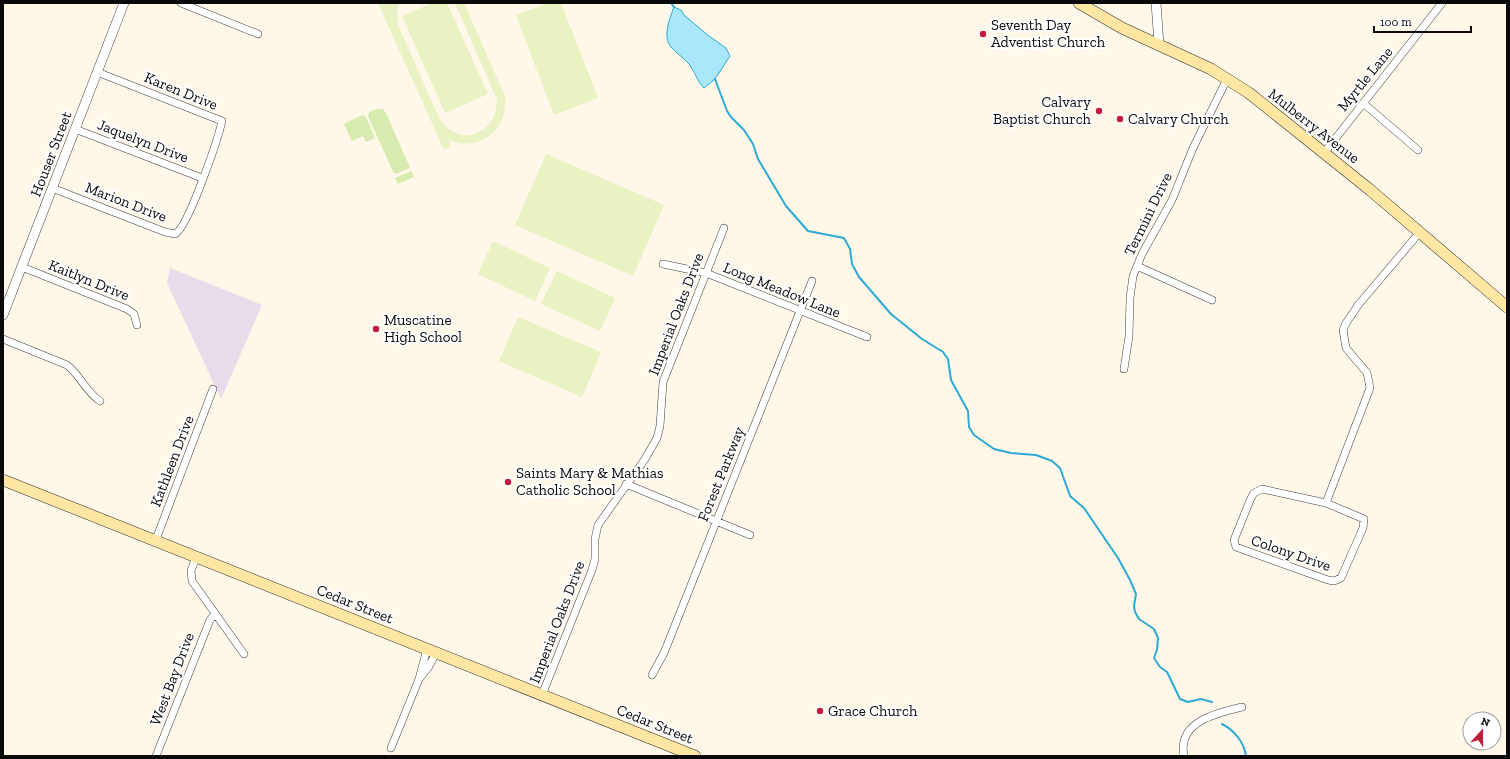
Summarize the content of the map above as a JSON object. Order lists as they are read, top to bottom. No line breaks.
{"streets":{"main road":["Mulberry Avenue","Cedar Street"],"street":["Myrtle Lane","Karen Drive","Jaquelyn Drive","Houser Street","Marion Drive","Termini Drive","Kaitlyn Drive","Long Meadow Lane","Imperial Oaks Drive","Kathleen Drive","Forest Parkway","Colony Drive","West Bay Drive"]},"crossings":[["Myrtle Lane","Mulberry Avenue"],["Karen Drive","Jaquelyn Drive"],["Karen Drive","Houser Street"],["Karen Drive","Marion Drive"],["Mulberry Avenue","Termini Drive"],["Jaquelyn Drive","Houser Street"],["Jaquelyn Drive","Marion Drive"],["Houser Street","Marion Drive"],["Houser Street","Kaitlyn Drive"],["Long Meadow Lane","Imperial Oaks Drive"],["Long Meadow Lane","Forest Parkway"],["Imperial Oaks Drive","Cedar Street"],["Kathleen Drive","Cedar Street"]],"places":["Seventh Day Adventist Church","Calvary Baptist Church","Calvary Church","Muscatine High School","Saints Mary & Mathias Catholic School","Grace Church"],"scale_bar":"100 m","north":"top"}
